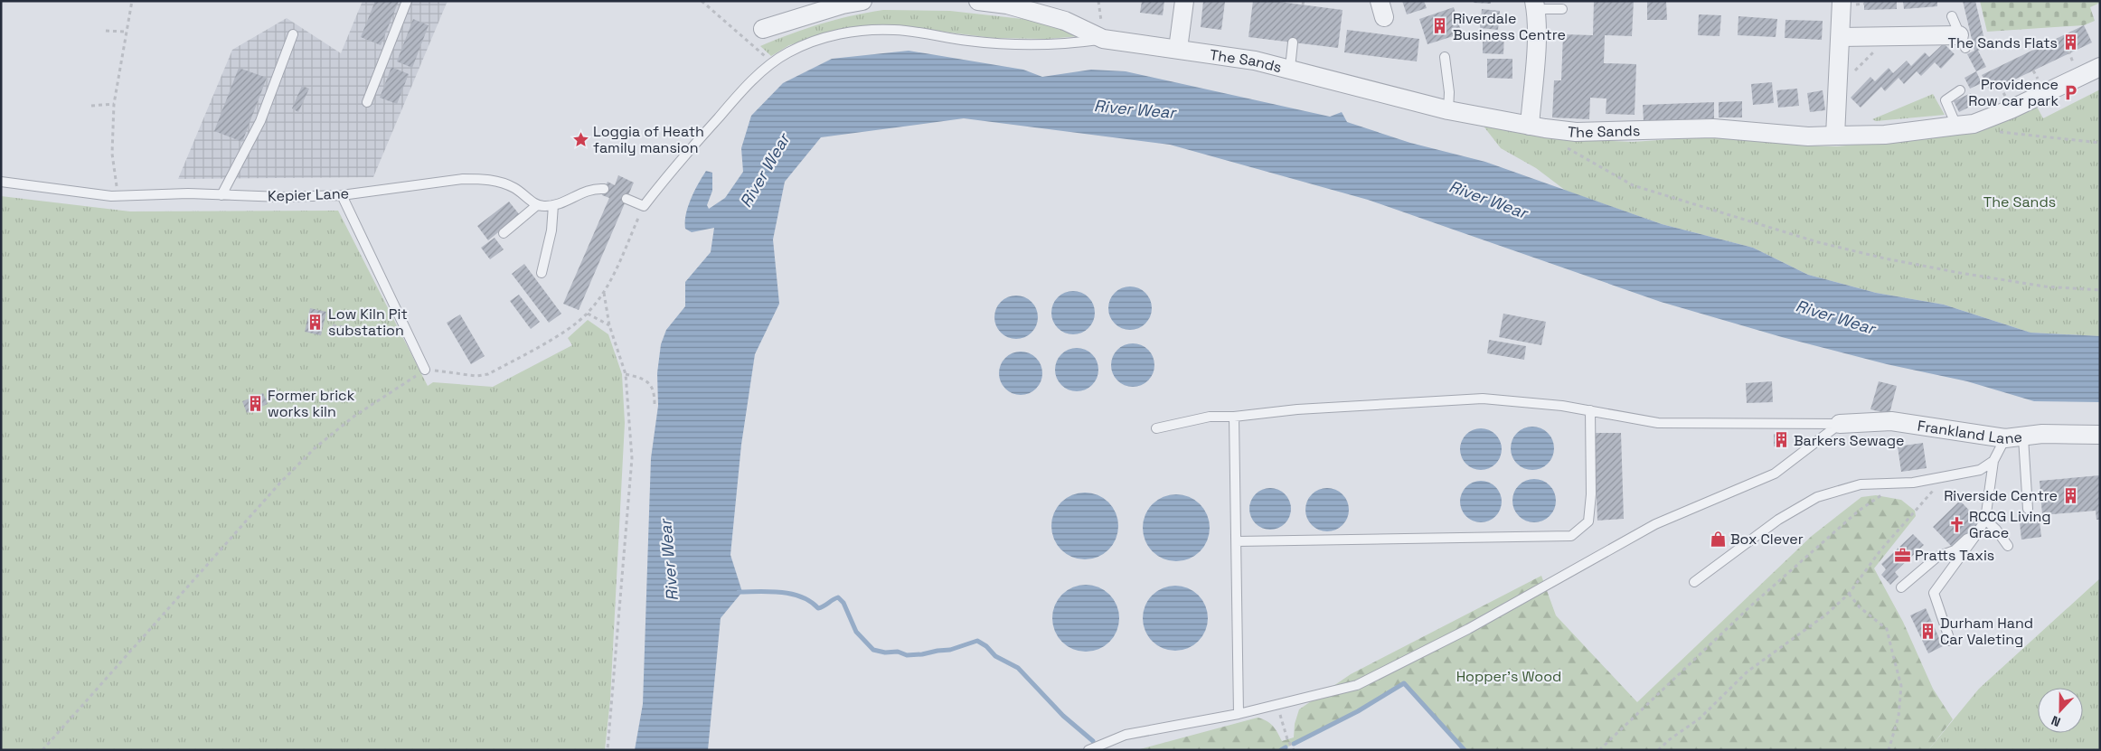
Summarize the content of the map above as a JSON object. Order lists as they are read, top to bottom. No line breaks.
{"streets":{"street":["The Sands","Frankland Lane"],"lane":["Kepier Lane"]},"water":["River Wear"],"parks":["The Sands","Hopper's Wood"],"places":{"building":["Riverdale Business Centre","The Sands Flats","Low Kiln Pit substation","Former brick works kiln","Barkers Sewage","Riverside Centre","Durham Hand Car Valeting"],"parking":["Providence Row car park"],"place":["Loggia of Heath family mansion"],"church":["RCCG Living Grace"],"shop":["Box Clever"],"office":["Pratts Taxis"]},"north":"bottom"}
